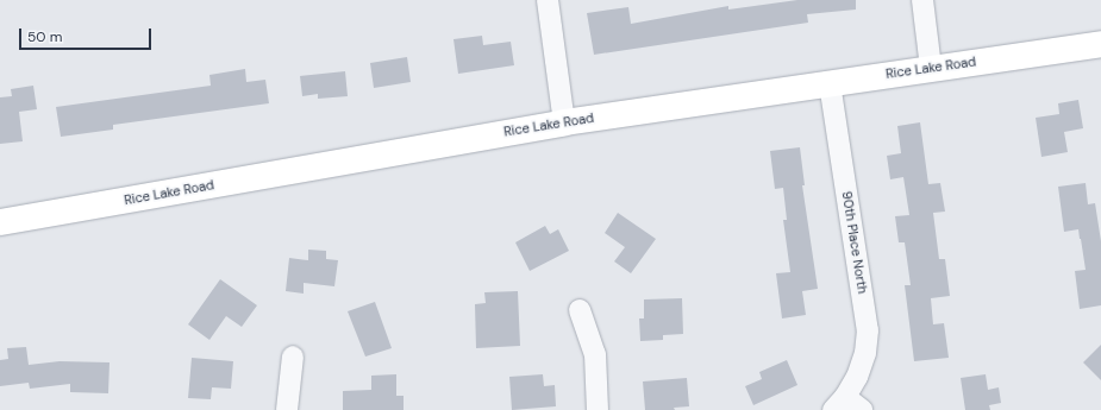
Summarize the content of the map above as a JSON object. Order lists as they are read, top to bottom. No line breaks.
{"streets":{"street":["Rice Lake Road","90th Place North"]},"crossings":[["Rice Lake Road","90th Place North"]],"scale_bar":"50 m"}
